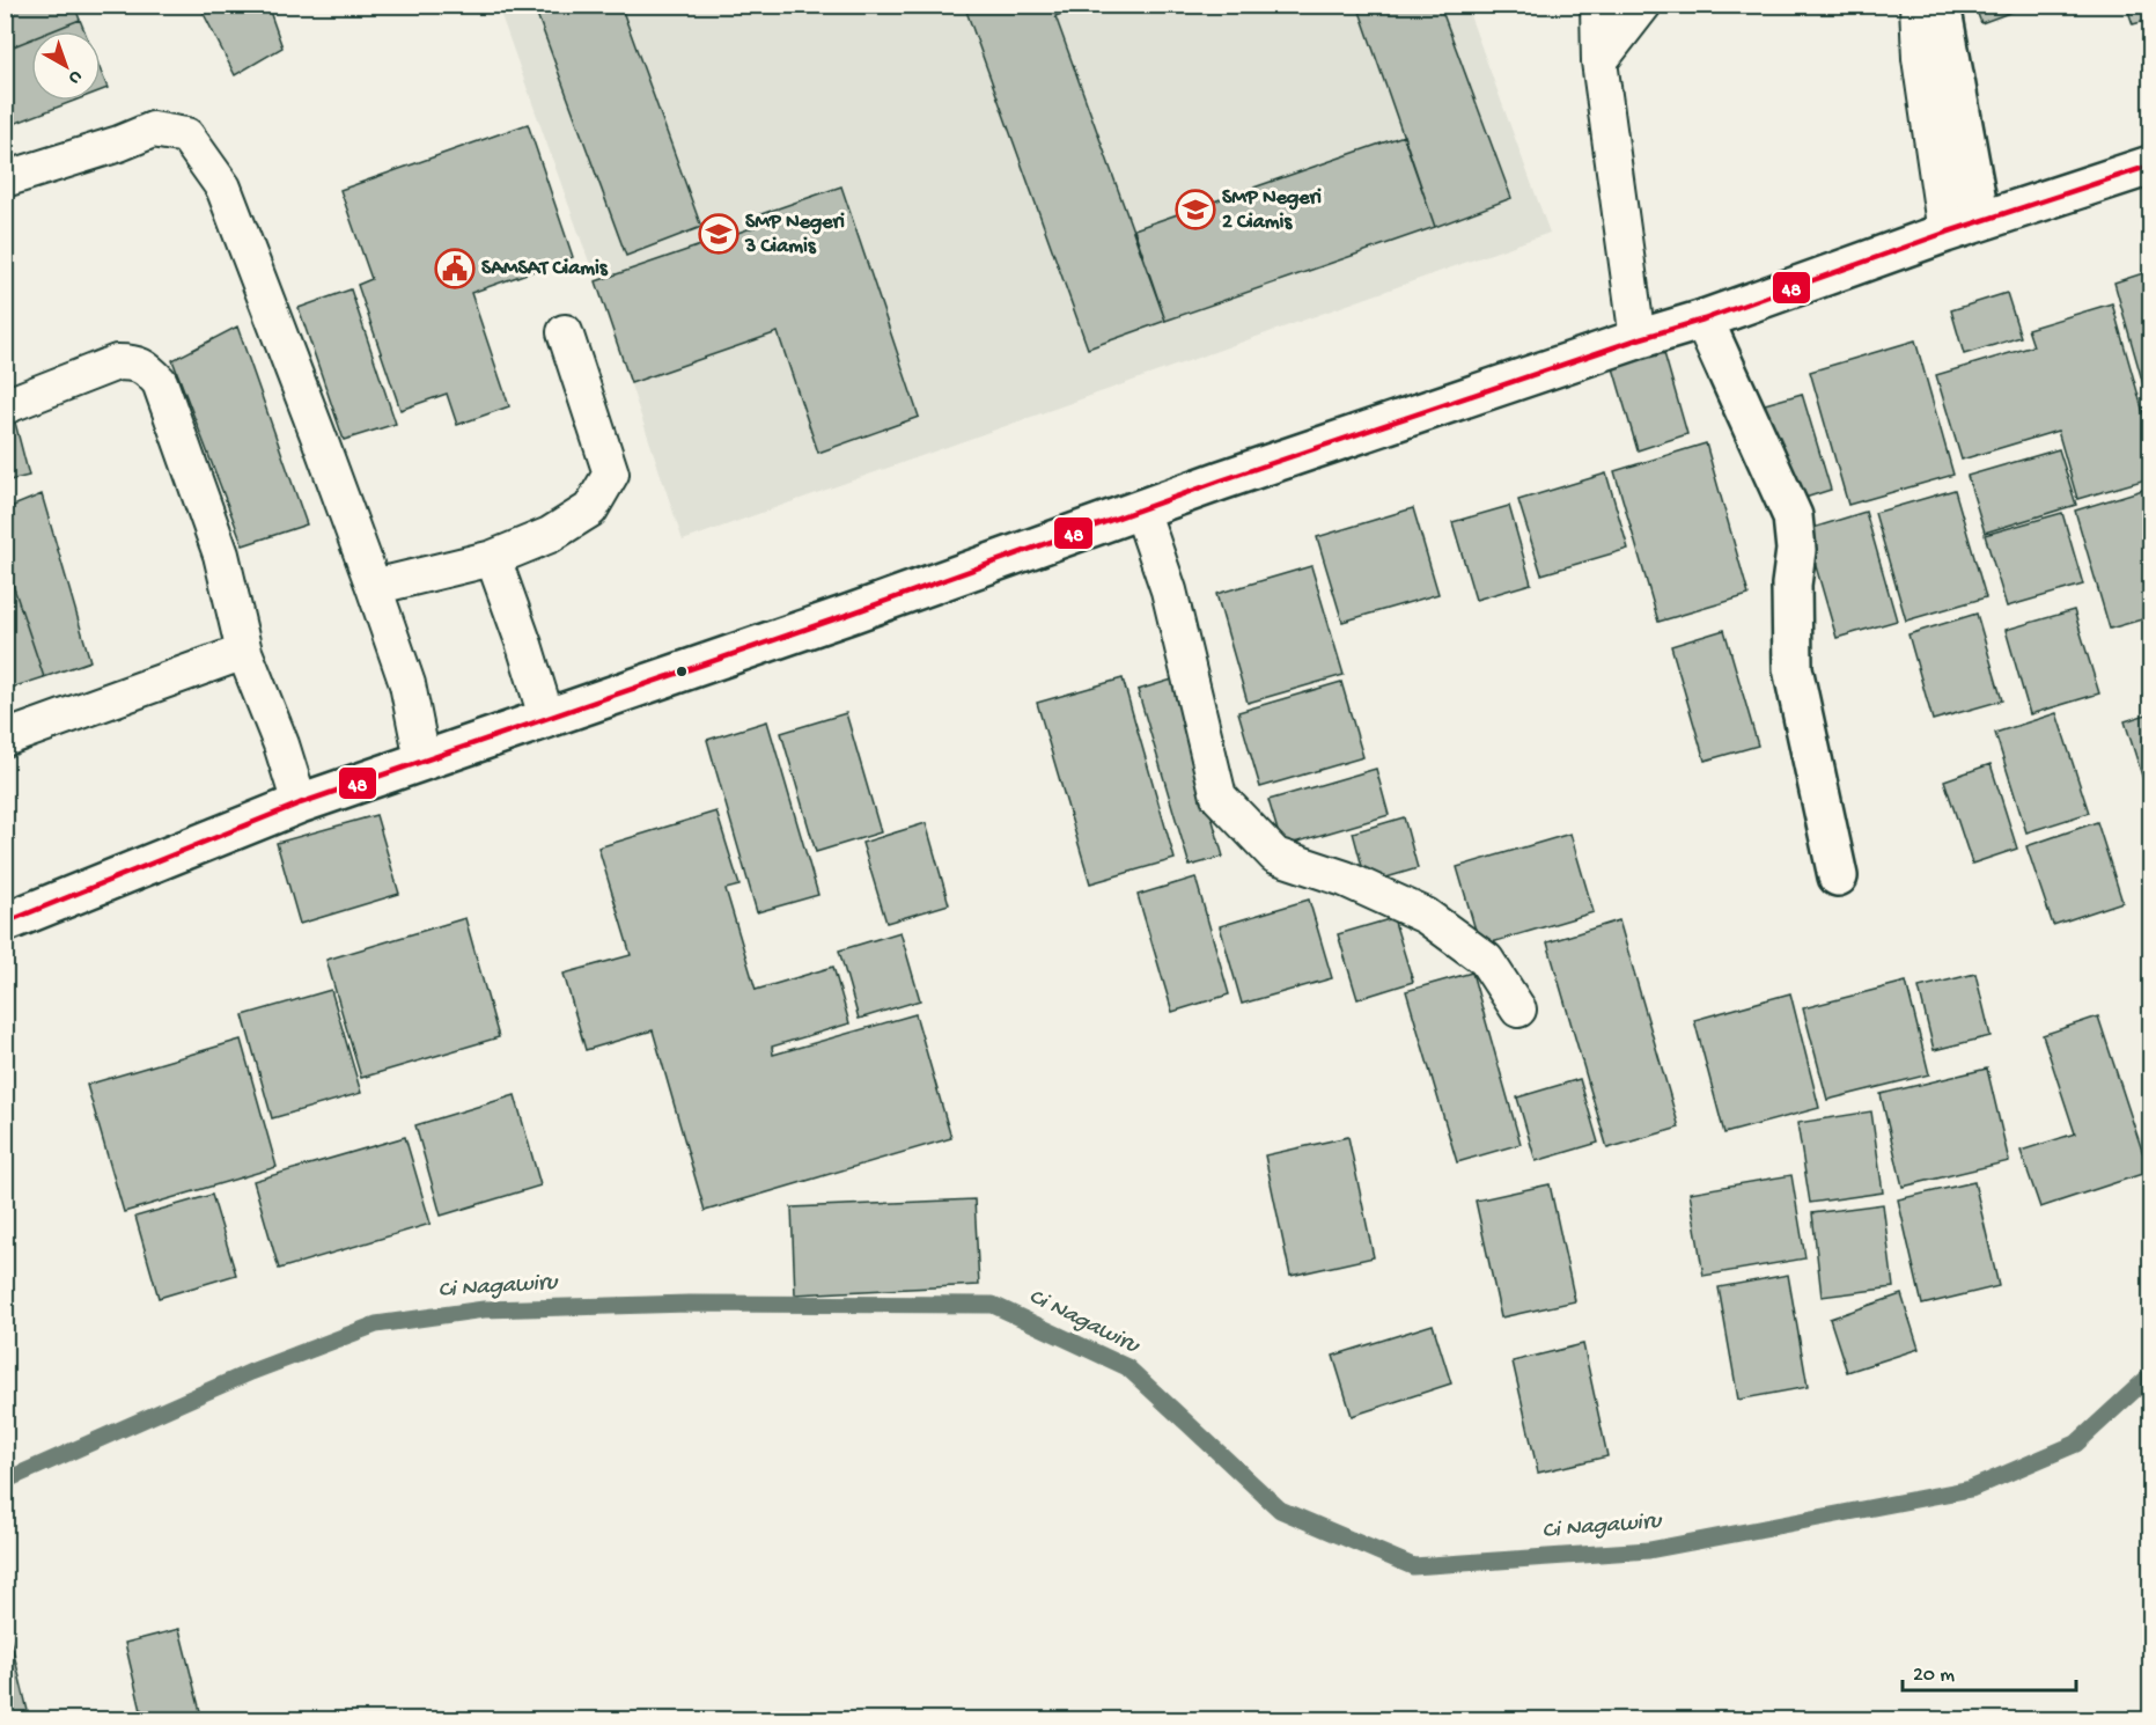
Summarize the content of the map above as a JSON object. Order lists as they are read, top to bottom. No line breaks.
{"water":["Ci Nagawiru"],"places":{"school or university":["SMP Negeri 2 Ciamis","SMP Negeri 3 Ciamis"],"public building":["SAMSAT Ciamis"]},"lines":["transit line 48"],"scale_bar":"20 m","north":"bottom right"}
